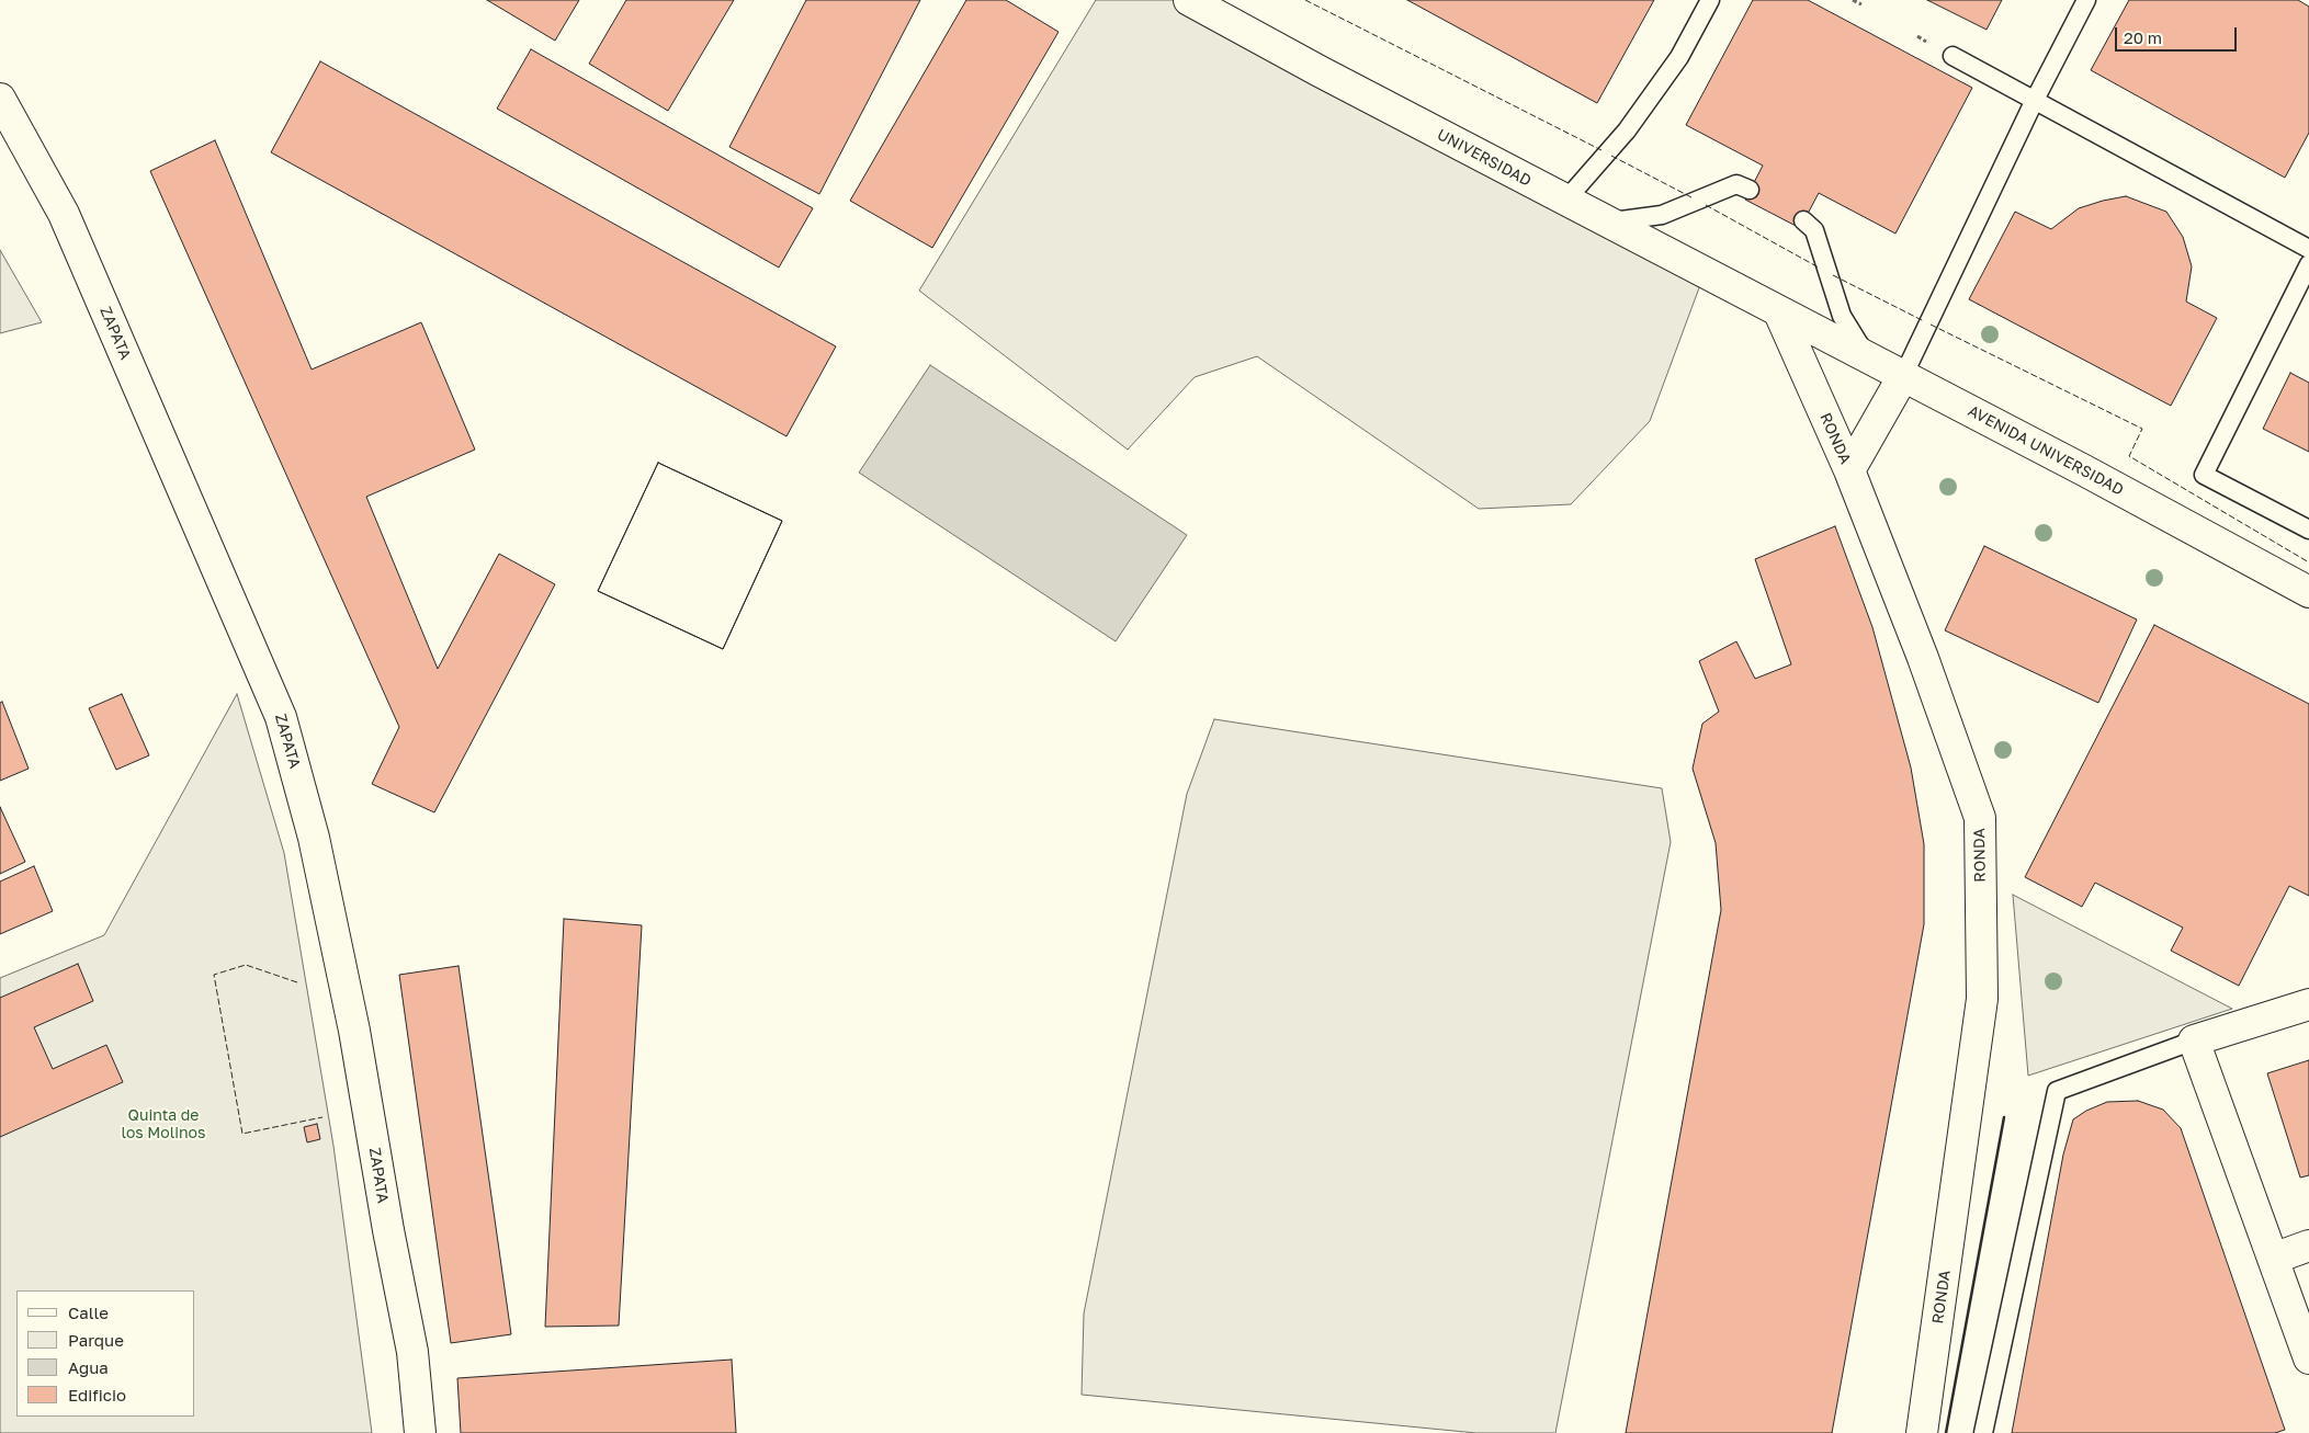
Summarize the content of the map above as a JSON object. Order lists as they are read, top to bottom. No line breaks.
{"streets":{"main road":["UNIVERSIDAD","ZAPATA","RONDA","AVENIDA UNIVERSIDAD"]},"crossings":[["UNIVERSIDAD","RONDA"],["UNIVERSIDAD","AVENIDA UNIVERSIDAD"],["RONDA","AVENIDA UNIVERSIDAD"]],"parks":["Quinta de los Molinos"],"legend":["Calle","Parque","Agua","Edificio"],"scale_bar":"20 m"}
